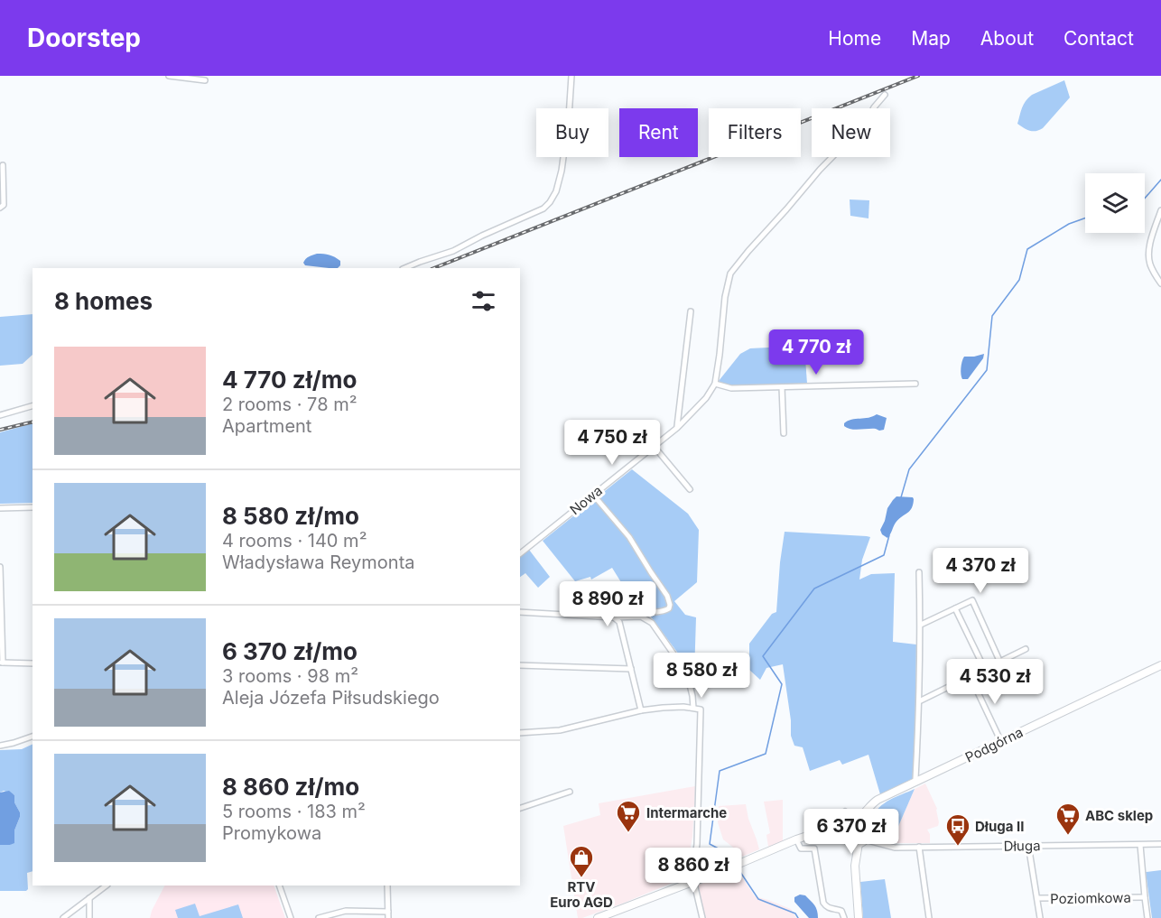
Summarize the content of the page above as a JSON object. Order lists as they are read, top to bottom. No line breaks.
{"streets":{"main road":["Podgórna"],"street":["Nowa","Długa","Poziomkowa"]},"crossings":[["Podgórna","Długa"]],"places":{"supermarket":["Intermarche","ABC sklep"],"bus stop":["Długa II"],"shop":["RTV Euro AGD"]},"page":{"header":"Doorstep","nav":["Home","Map","About","Contact"],"chip":["Buy","Rent","Filters","New"],"heading":"8 homes","price":["4 770 zł","4 750 zł","4 370 zł","8 890 zł","8 580 zł","4 530 zł","6 370 zł","8 860 zł"],"list":[{"name":"4 770 zł/mo","note":"2 rooms · 78 m² · Apartment"},{"name":"8 580 zł/mo","note":"4 rooms · 140 m² · Władysława Reymonta"},{"name":"6 370 zł/mo","note":"3 rooms · 98 m² · Aleja Józefa Piłsudskiego"},{"name":"8 860 zł/mo","note":"5 rooms · 183 m² · Promykowa"}]}}
